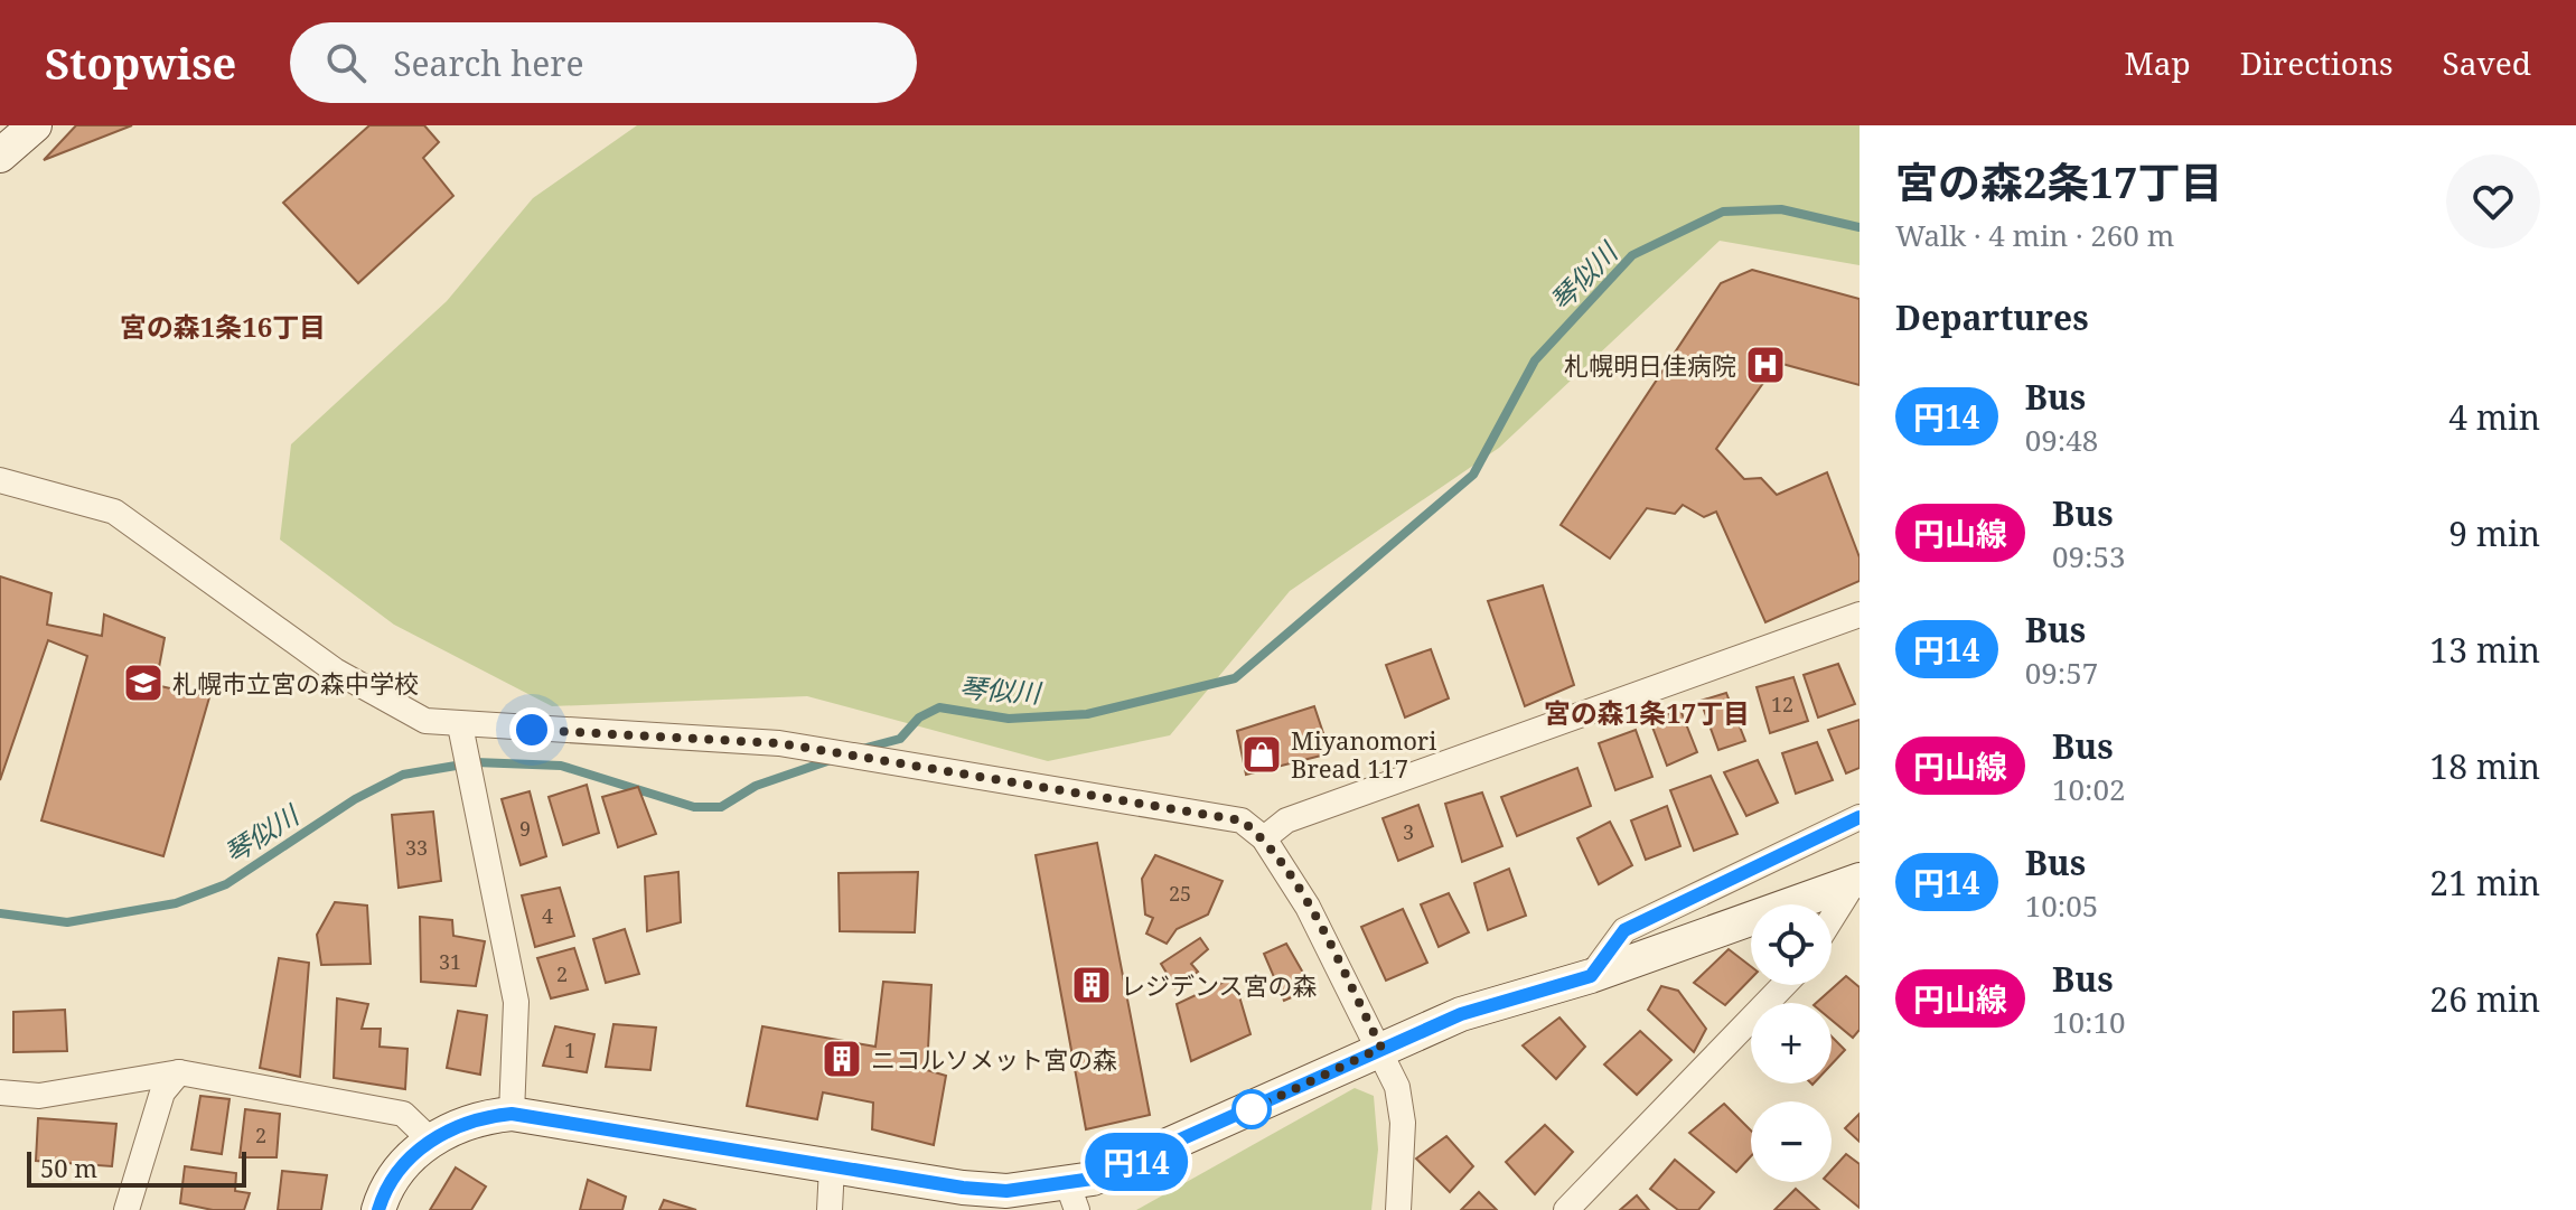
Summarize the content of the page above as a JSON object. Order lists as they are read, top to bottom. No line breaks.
{"districts":["宮の森1条16丁目","宮の森1条17丁目"],"water":["琴似川"],"places":{"hospital":["札幌明日佳病院"],"school or university":["札幌市立宮の森中学校"],"shop":["Miyanomori Bread 117"],"building":["レジデンス宮の森","ニコルソメット宮の森"]},"lines":["bus line 円14"],"house_numbers":["12","9","3","33","25","4","31","2","1","2"],"scale_bar":"50 m","page":{"header":"Stopwise","search":"Search here","nav":["Map","Directions","Saved"],"on_map":"円14","heading":[["宮の森2条17丁目","Walk · 4 min · 260 m"],"Departures"],"list":[{"mark":"円14","name":"Bus","note":"09:48","value":"4 min"},{"mark":"円山線","name":"Bus","note":"09:53","value":"9 min"},{"mark":"円14","name":"Bus","note":"09:57","value":"13 min"},{"mark":"円山線","name":"Bus","note":"10:02","value":"18 min"},{"mark":"円14","name":"Bus","note":"10:05","value":"21 min"},{"mark":"円山線","name":"Bus","note":"10:10","value":"26 min"}],"map_buttons":["+","−"],"scale":"50 m"}}
